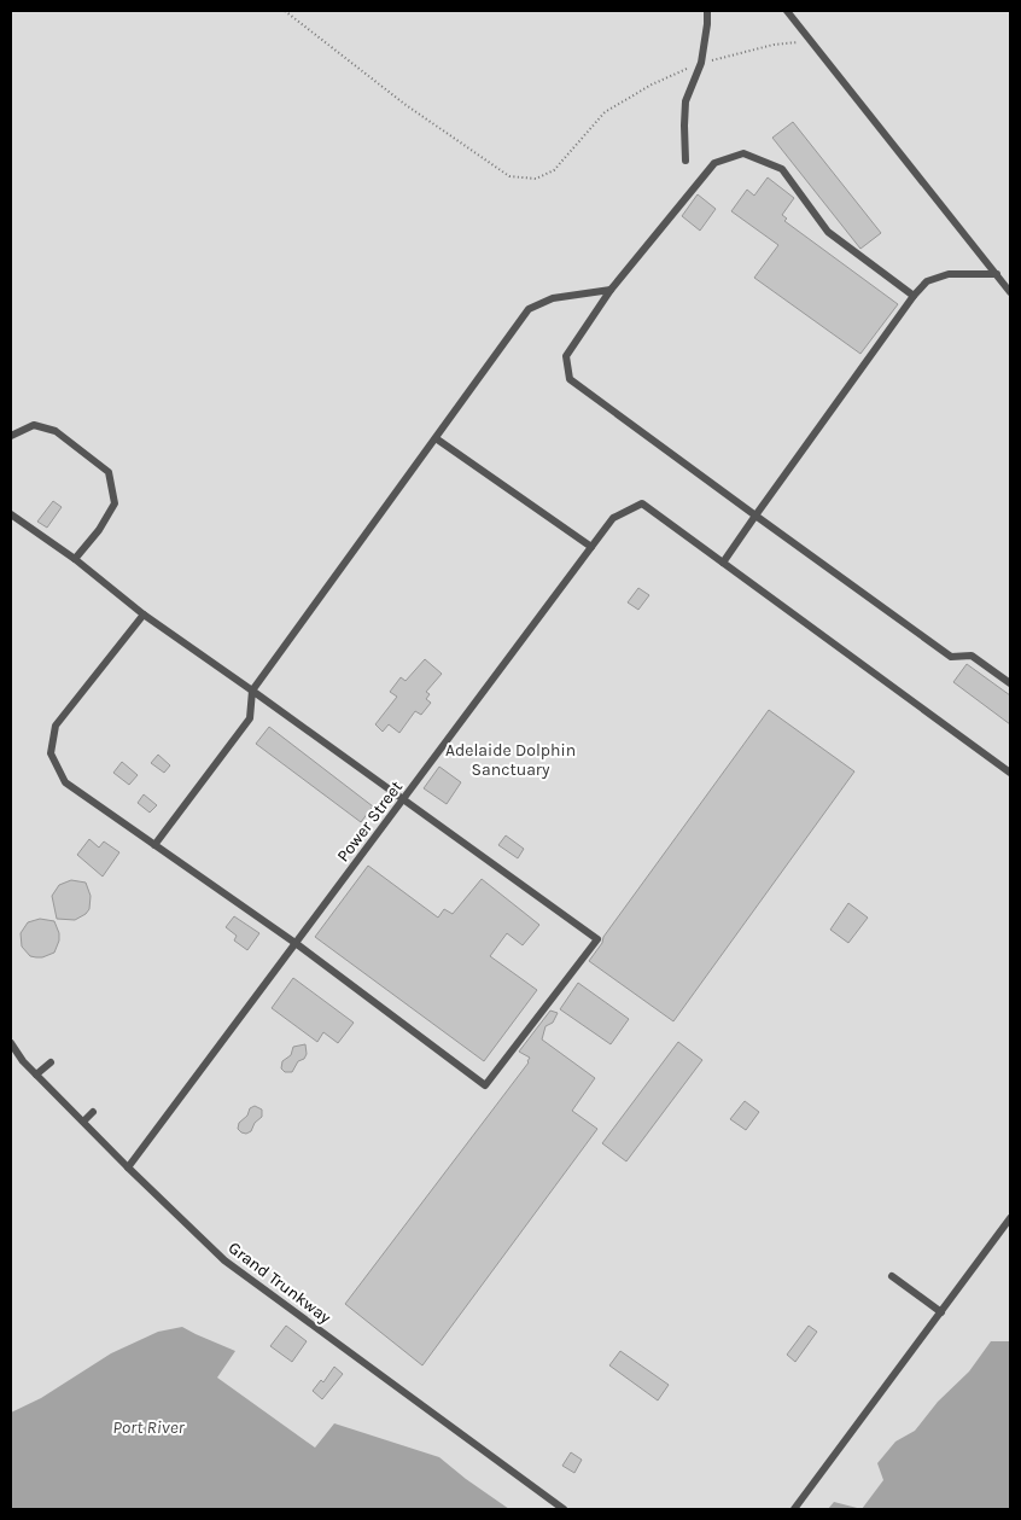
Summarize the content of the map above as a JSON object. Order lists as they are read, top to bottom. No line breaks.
{"streets":{"lane":["Power Street","Grand Trunkway"]},"crossings":[["Power Street","Grand Trunkway"]],"water":["Port River"],"parks":["Adelaide Dolphin Sanctuary"]}
